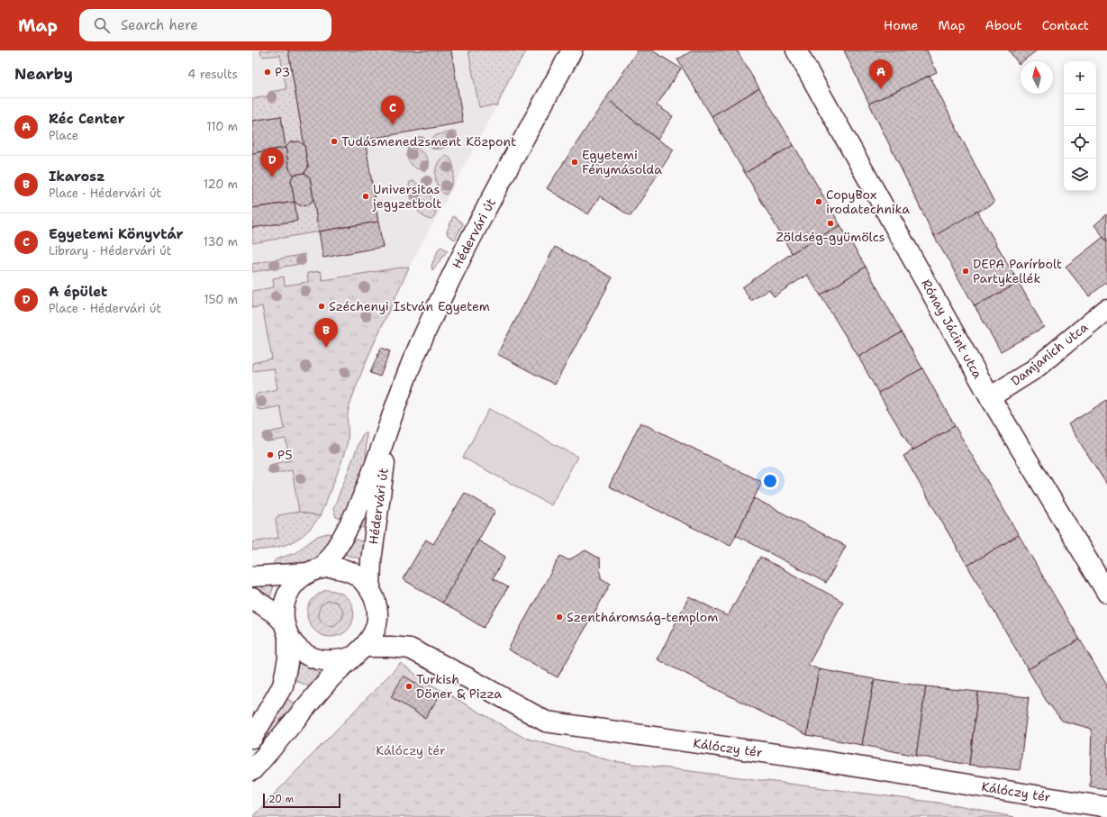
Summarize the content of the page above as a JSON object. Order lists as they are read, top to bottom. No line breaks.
{"streets":{"street":["Hédervári út","Rónay Jácint utca","Damjanich utca","Kálóczy tér"]},"crossings":[["Hédervári út","Kálóczy tér"],["Rónay Jácint utca","Damjanich utca"]],"parks":["Kálóczy tér"],"places":["P3","Tudásmenedzsment Központ","Egyetemi Fénymásolda","Universitas jegyzetbolt","CopyBox irodatechnika","Zöldség-gyümölcs","DEPA Parírbolt Partykellék","Széchenyi István Egyetem","P5","Szentháromság-templom","Turkish Döner & Pizza"],"scale_bar":"20 m","north":"top","page":{"header":"Map","search":"Search here","nav":["Home","Map","About","Contact"],"heading":["Nearby","4 results"],"pins":["A","C","D","B"],"map_buttons":["+","−"],"list":[{"mark":"A","name":"Réc Center","note":"Place","value":"110 m"},{"mark":"B","name":"Ikarosz","note":"Place · Hédervári út","value":"120 m"},{"mark":"C","name":"Egyetemi Könyvtár","note":"Library · Hédervári út","value":"130 m"},{"mark":"D","name":"A épület","note":"Place · Hédervári út","value":"150 m"}],"scale":"20 m"}}
